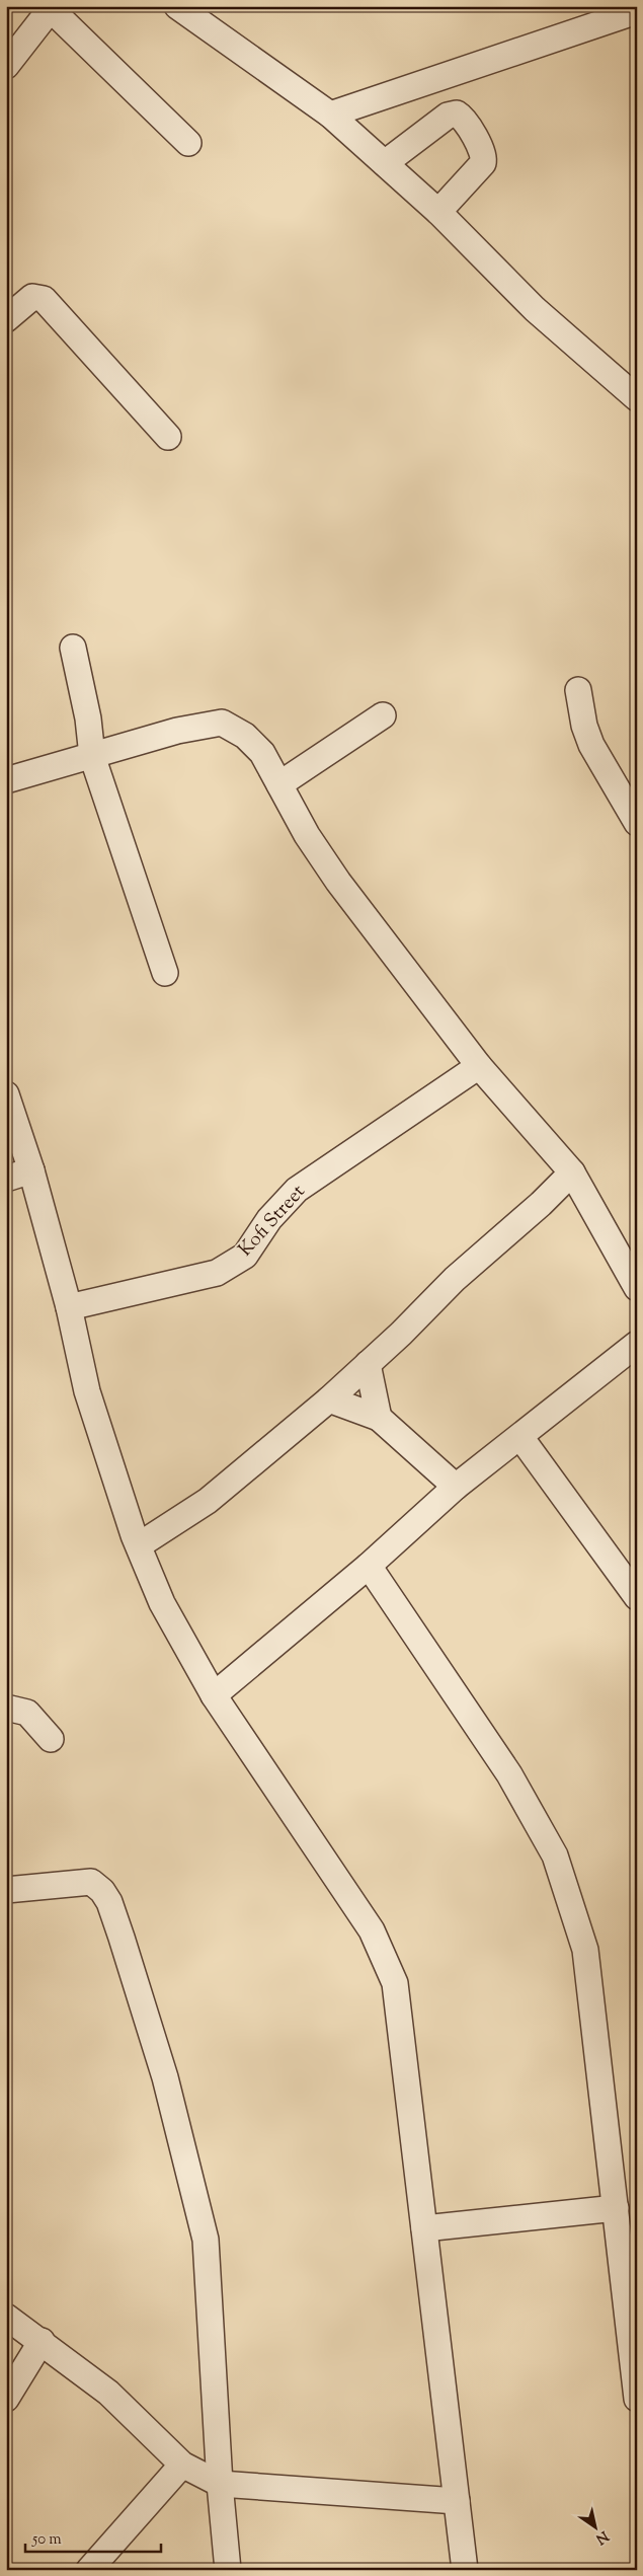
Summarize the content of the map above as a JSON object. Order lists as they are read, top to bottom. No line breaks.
{"streets":{"street":["Kofi Street"]},"scale_bar":"50 m","north":"bottom right"}
